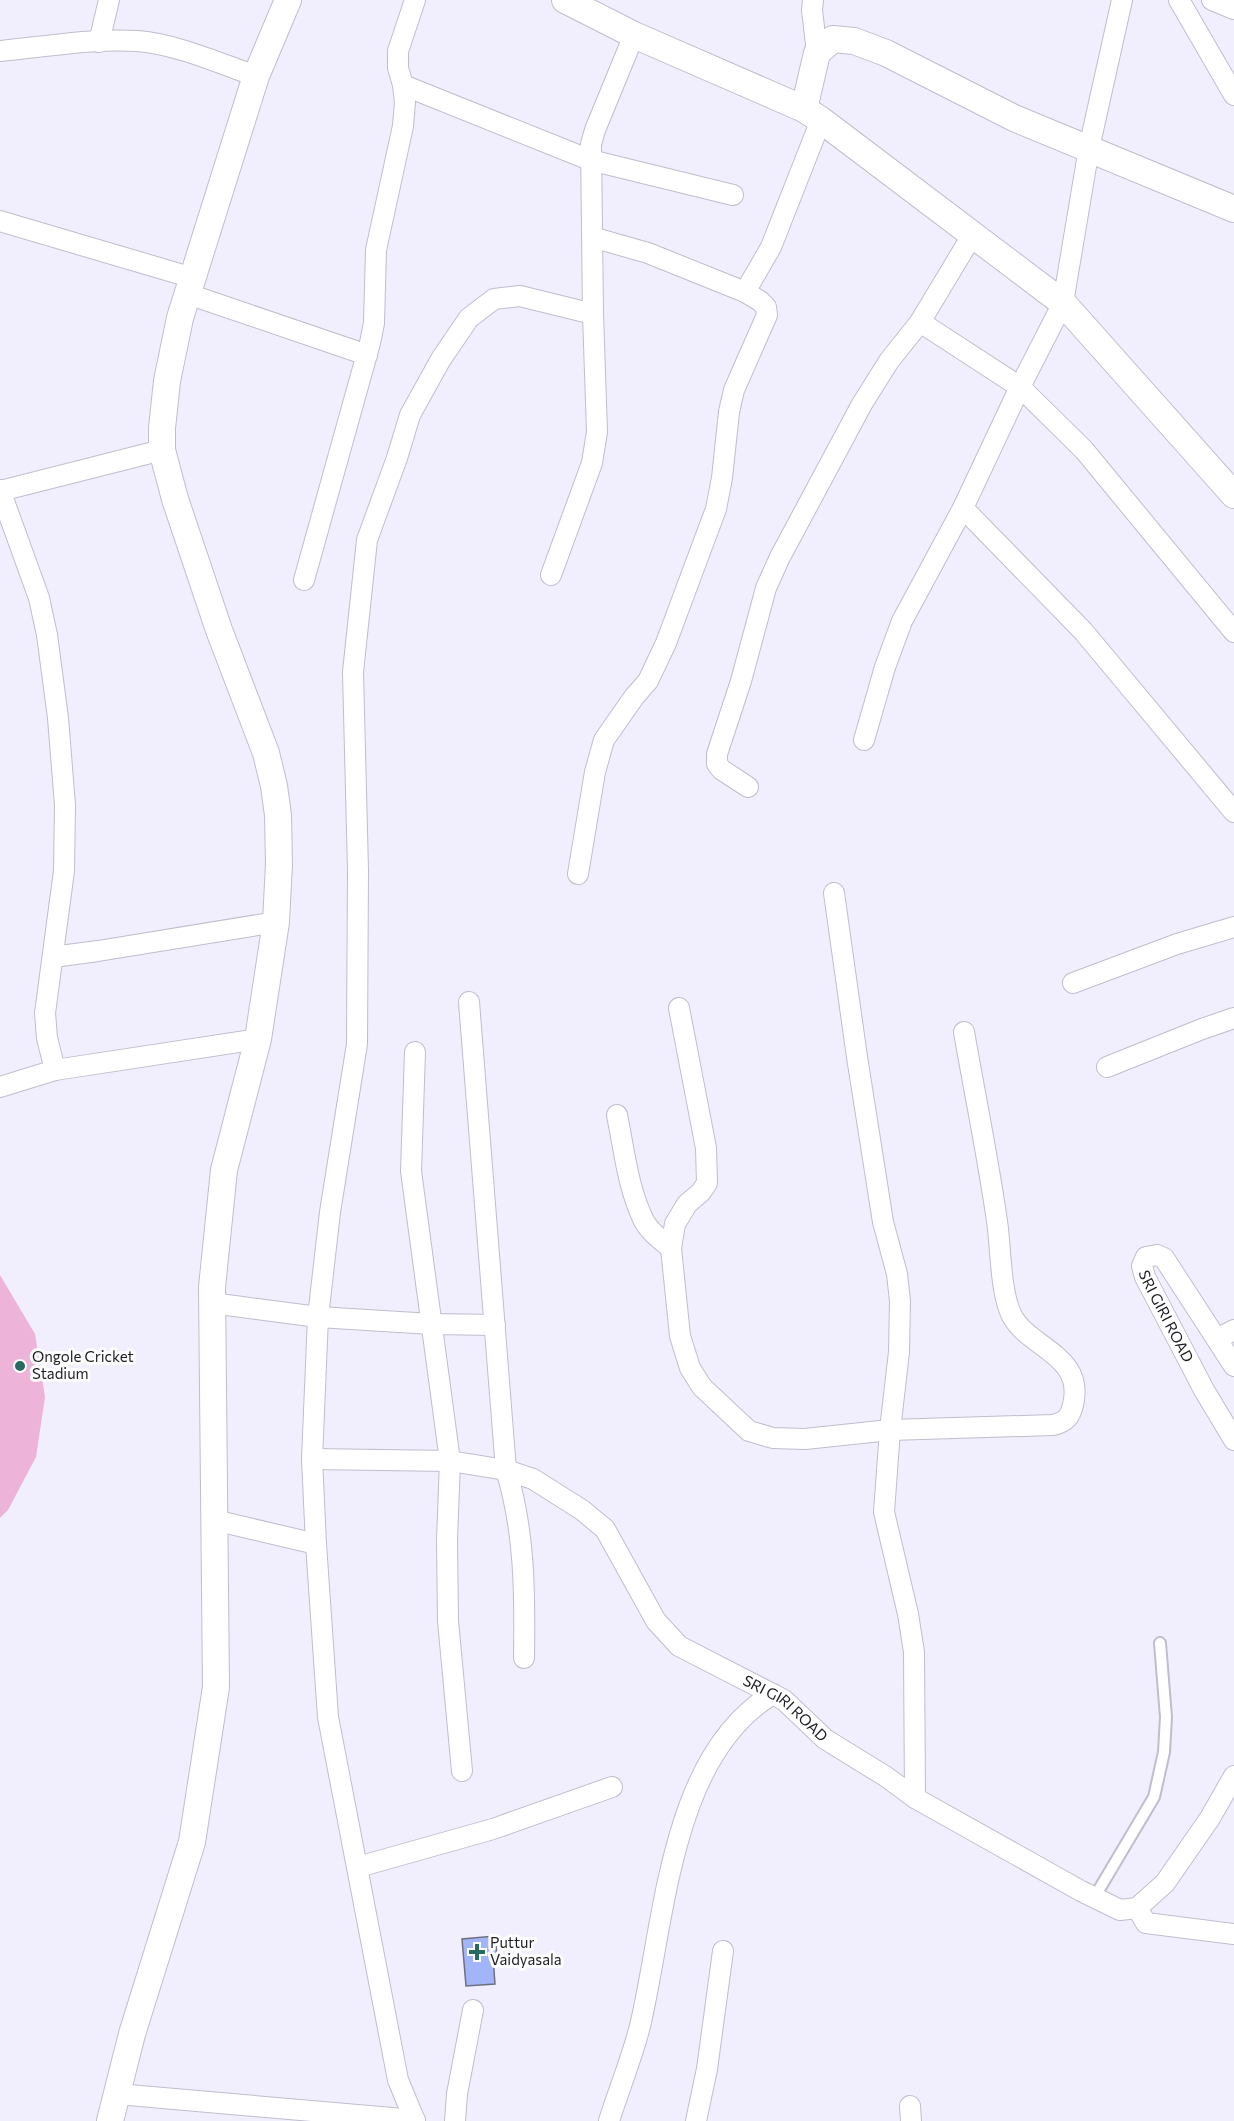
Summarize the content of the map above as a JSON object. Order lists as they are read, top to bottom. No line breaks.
{"streets":{"street":["SRI GIRI ROAD"]},"places":{"other":["Ongole Cricket Stadium"],"health":["Puttur Vaidyasala"]}}
